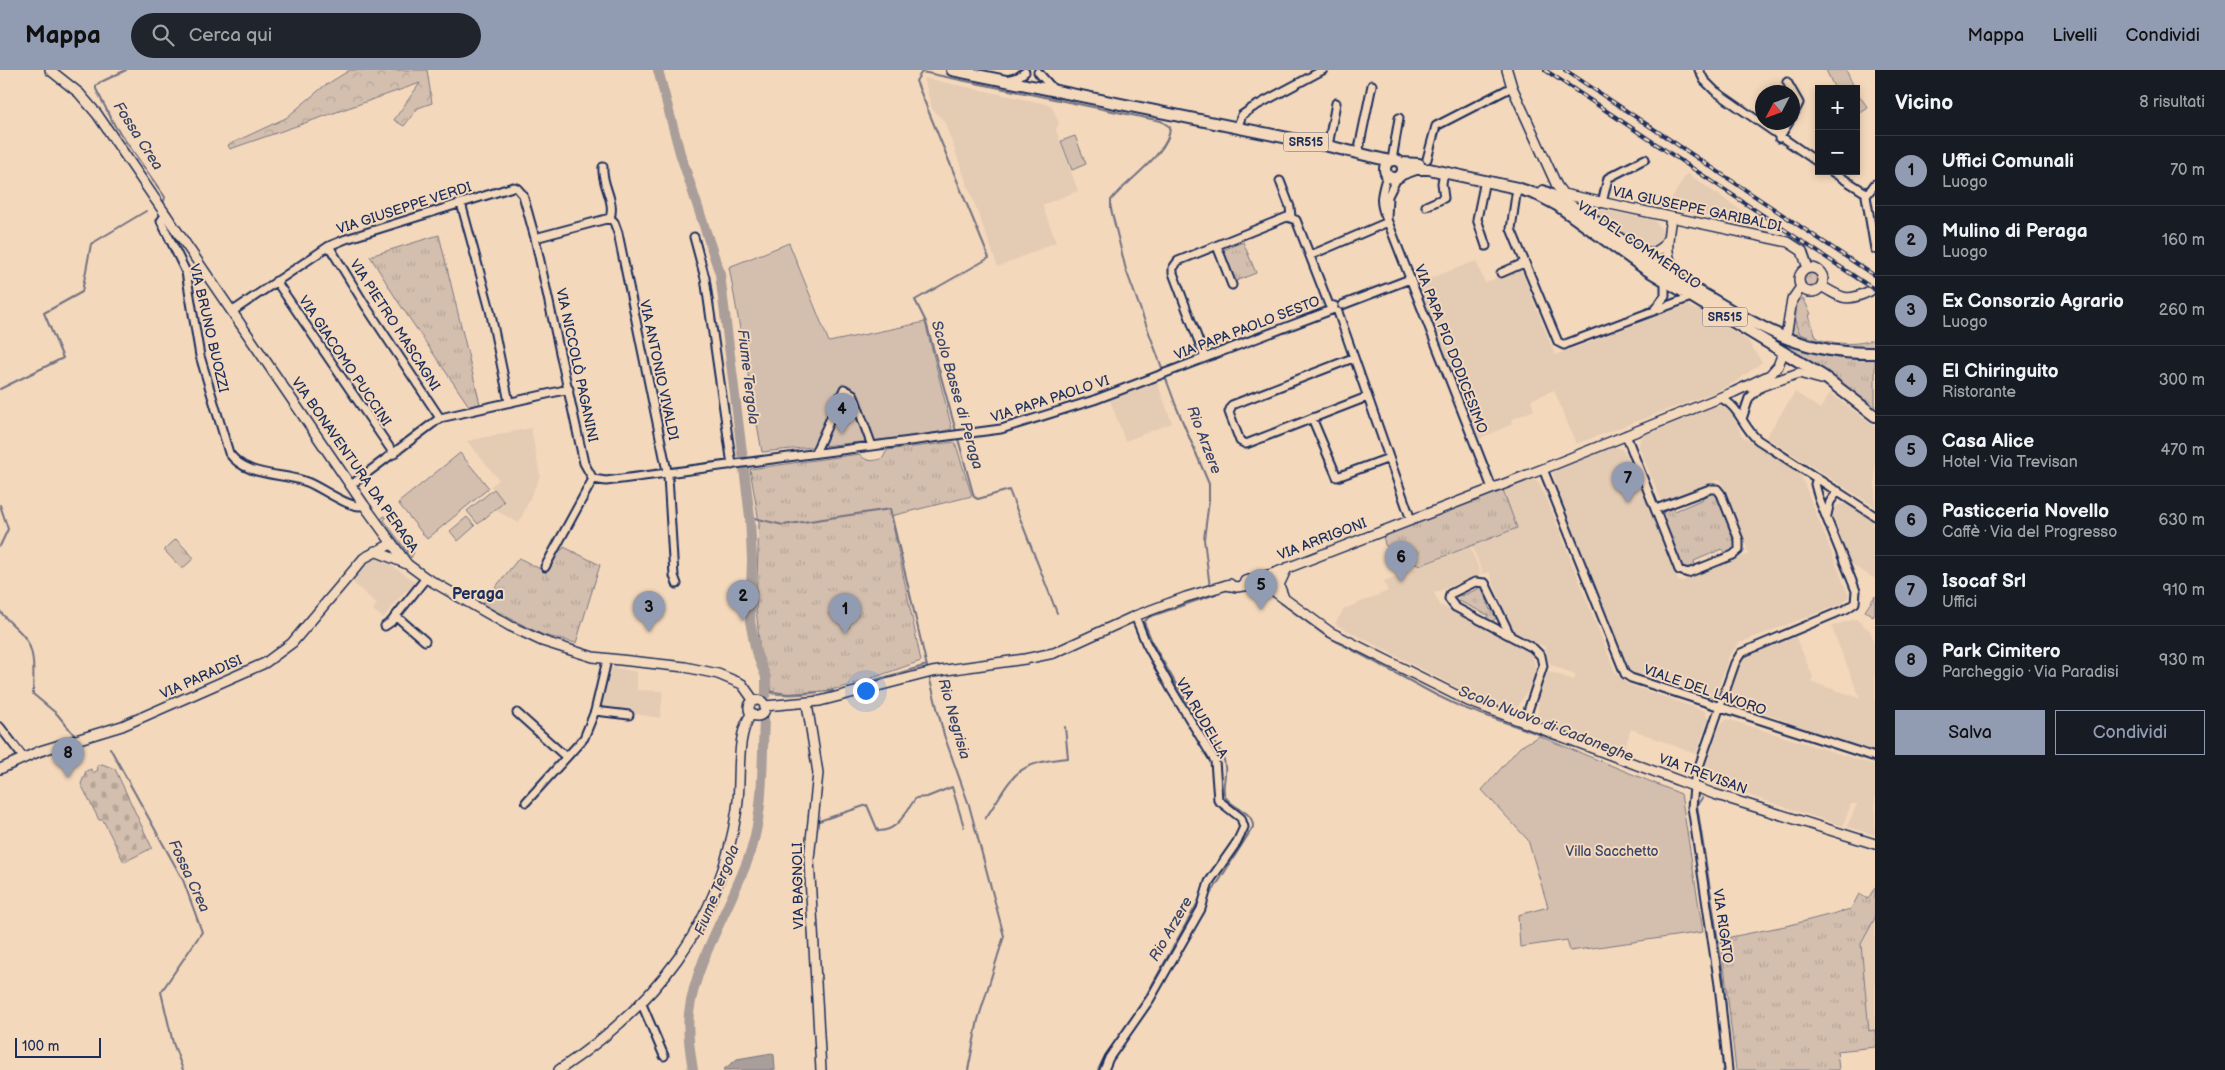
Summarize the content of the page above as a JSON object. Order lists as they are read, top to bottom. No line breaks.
{"streets":{"main road":["SR515","VIA GIUSEPPE GARIBALDI","VIA DEL COMMERCIO","VIA BONAVENTURA DA PERAGA","VIA ARRIGONI","VIA PARADISI","VIA TREVISAN","VIA BAGNOLI"],"street":["VIA GIUSEPPE VERDI","VIA PIETRO MASCAGNI","VIA BRUNO BUOZZI","VIA PAPA PAOLO SESTO","VIA PAPA PIO DODICESIMO","VIA GIACOMO PUCCINI","VIA NICCOLÒ PAGANINI","VIA ANTONIO VIVALDI","VIA PAPA PAOLO VI","VIALE DEL LAVORO","VIA RUDELLA","VIA RIGATO"]},"crossings":[["SR515","VIA DEL COMMERCIO"],["SR515","VIA PAPA PIO DODICESIMO"],["VIA GIUSEPPE VERDI","VIA PIETRO MASCAGNI"],["VIA GIUSEPPE VERDI","VIA GIACOMO PUCCINI"],["VIA GIUSEPPE VERDI","VIA NICCOLÒ PAGANINI"],["VIA GIUSEPPE VERDI","VIA BONAVENTURA DA PERAGA"],["VIA DEL COMMERCIO","VIA ARRIGONI"],["VIA BRUNO BUOZZI","VIA BONAVENTURA DA PERAGA"],["VIA PAPA PAOLO SESTO","VIA PAPA PAOLO VI"],["VIA PAPA PIO DODICESIMO","VIA ARRIGONI"],["VIA NICCOLÒ PAGANINI","VIA PAPA PAOLO VI"],["VIA ANTONIO VIVALDI","VIA PAPA PAOLO VI"],["VIA BONAVENTURA DA PERAGA","VIA ARRIGONI"],["VIA BONAVENTURA DA PERAGA","VIA PARADISI"],["VIA ARRIGONI","VIALE DEL LAVORO"],["VIA ARRIGONI","VIA RUDELLA"],["VIA ARRIGONI","VIA TREVISAN"],["VIA ARRIGONI","VIA BAGNOLI"],["VIALE DEL LAVORO","VIA RIGATO"],["VIA TREVISAN","VIA RIGATO"]],"districts":["Peraga"],"water":["Fossa Crea","Fiume Tergola","Scolo Basse di Peraga","Rio Arzere","Rio Negrisia","Scolo Nuovo di Cadoneghe"],"parks":["Villa Sacchetto"],"scale_bar":"100 m","north":"bottom left","page":{"header":"Mappa","search":"Cerca qui","nav":["Mappa","Livelli","Condividi"],"heading":["Vicino","8 risultati"],"map_buttons":["+","−"],"list":[{"mark":"1","name":"Uffici Comunali","note":"Luogo","value":"70 m"},{"mark":"2","name":"Mulino di Peraga","note":"Luogo","value":"160 m"},{"mark":"3","name":"Ex Consorzio Agrario","note":"Luogo","value":"260 m"},{"mark":"4","name":"El Chiringuito","note":"Ristorante","value":"300 m"},{"mark":"5","name":"Casa Alice","note":"Hotel · Via Trevisan","value":"470 m"},{"mark":"6","name":"Pasticceria Novello","note":"Caffè · Via del Progresso","value":"630 m"},{"mark":"7","name":"Isocaf Srl","note":"Uffici","value":"910 m"},{"mark":"8","name":"Park Cimitero","note":"Parcheggio · Via Paradisi","value":"930 m"}],"pins":["4","7","6","5","2","3","1","8"],"buttons":["Salva","Condividi"],"scale":"100 m"}}
